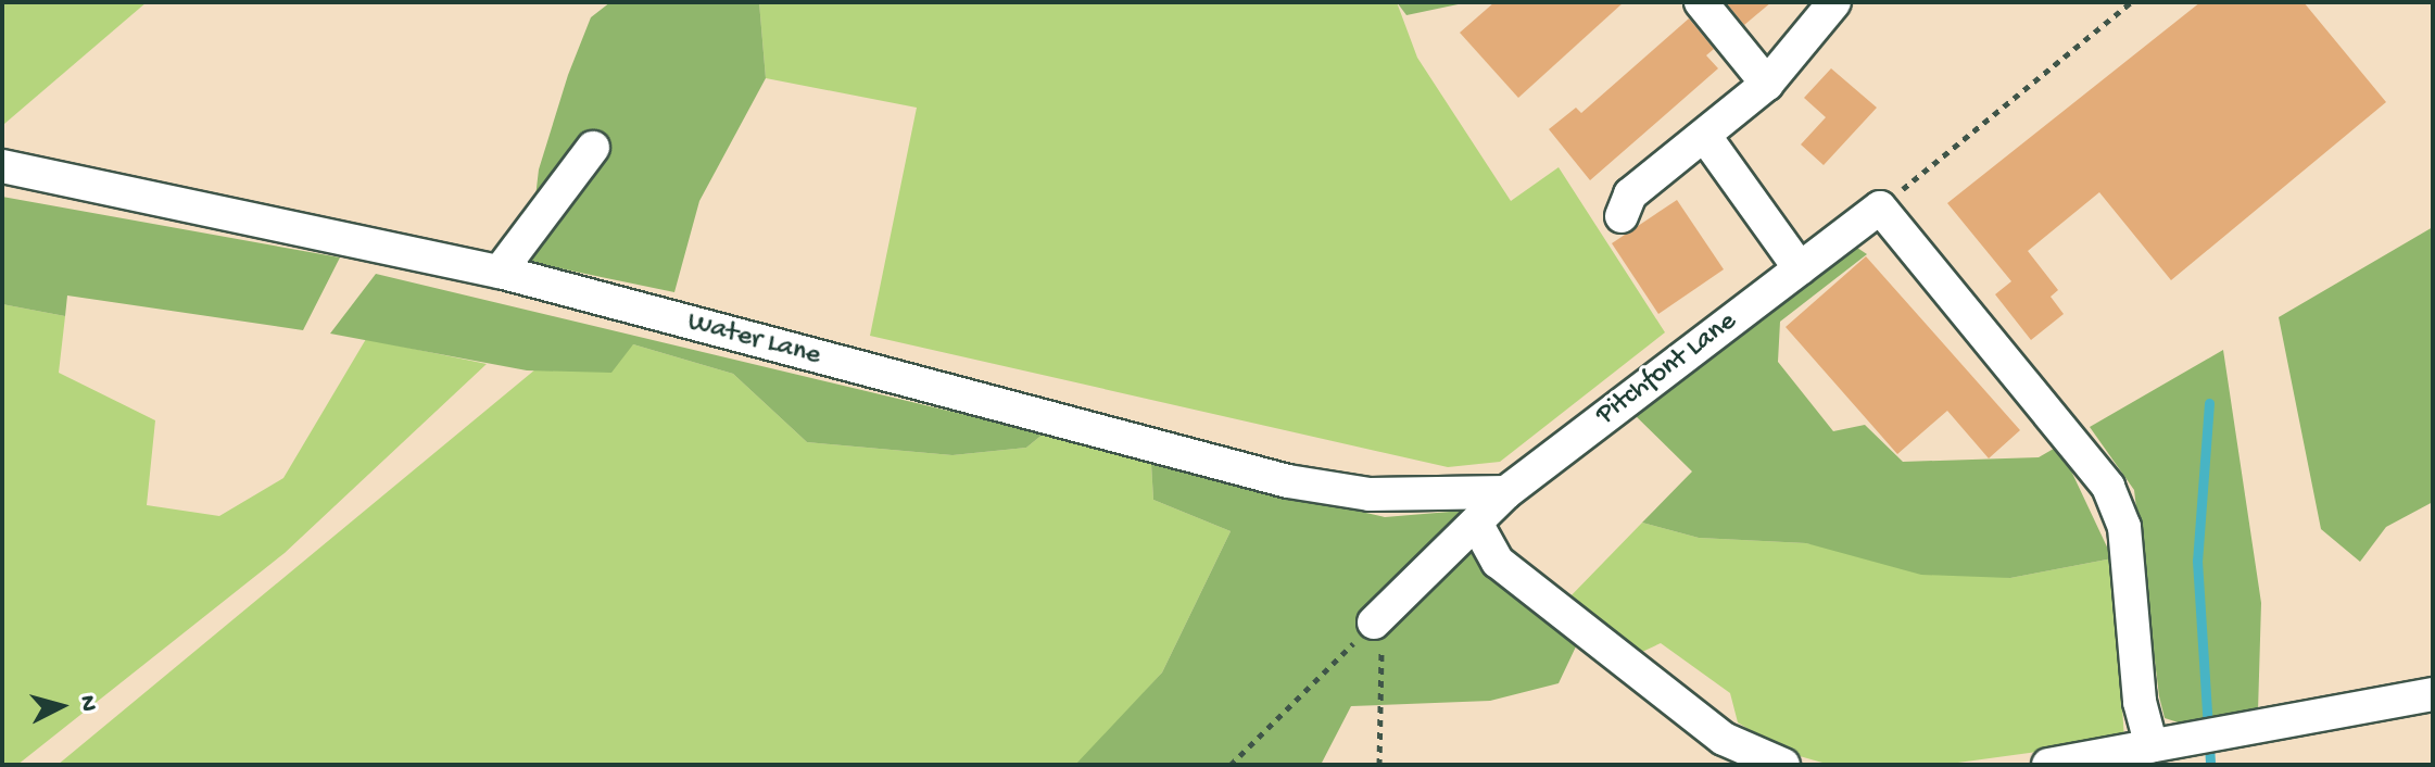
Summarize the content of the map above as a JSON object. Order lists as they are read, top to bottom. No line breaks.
{"streets":{"lane":["Water Lane","Pitchfont Lane"]},"crossings":[["Water Lane","Pitchfont Lane"]],"north":"right"}
